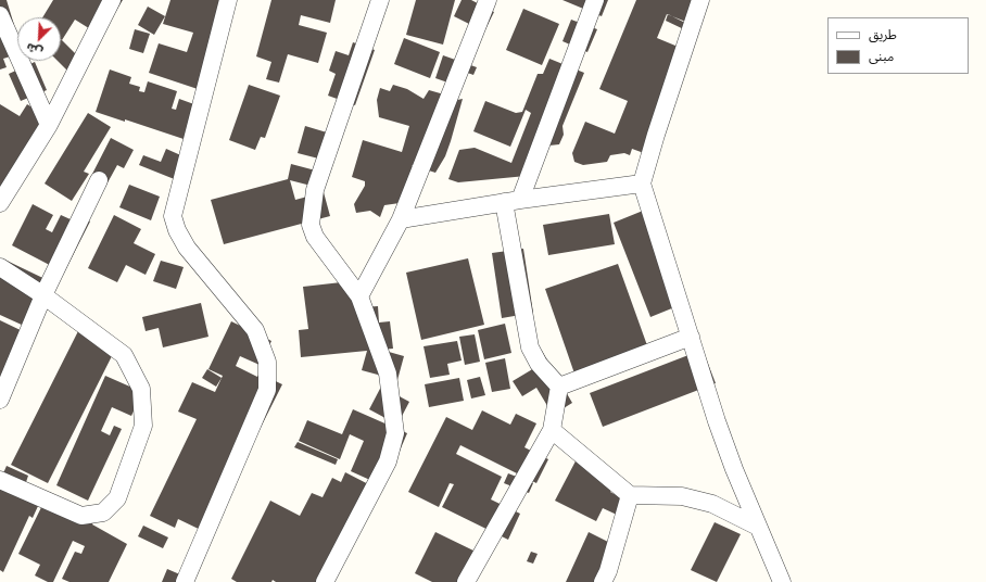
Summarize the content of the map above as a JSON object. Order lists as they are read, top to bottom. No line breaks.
{"legend":["طريق","مبنى"],"north":"bottom left"}
